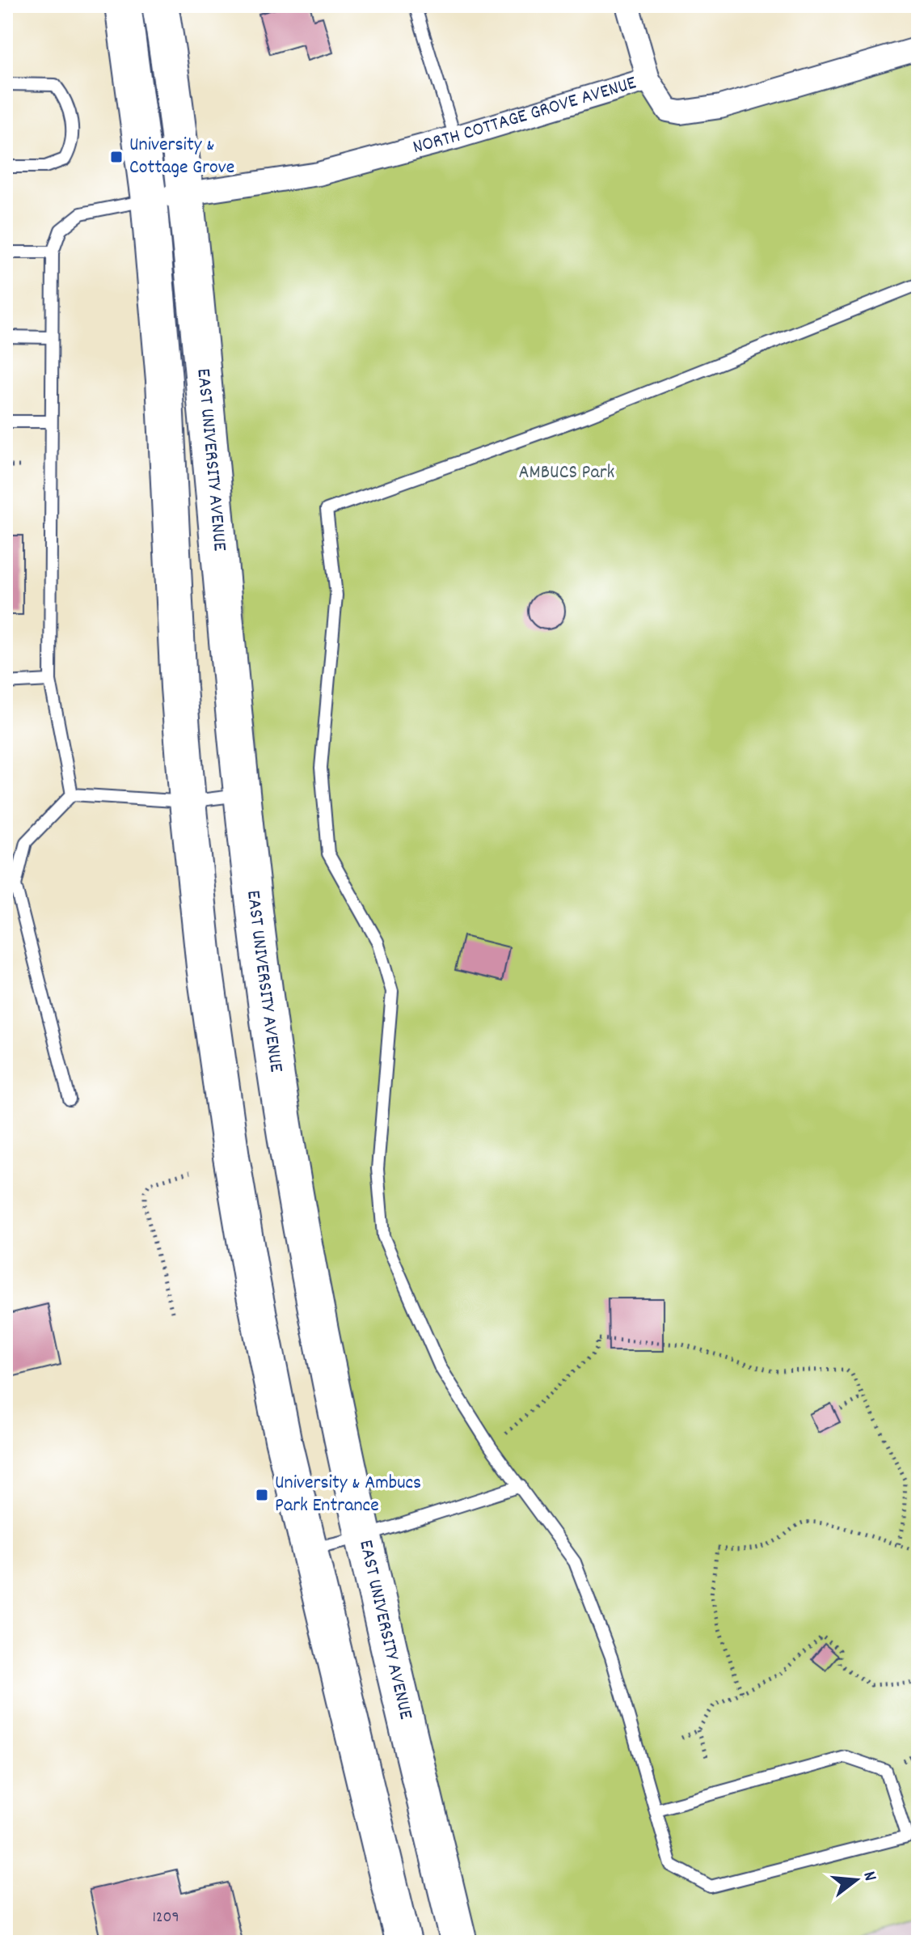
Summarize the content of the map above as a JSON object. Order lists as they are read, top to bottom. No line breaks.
{"streets":{"main road":["EAST UNIVERSITY AVENUE"],"street":["NORTH COTTAGE GROVE AVENUE"]},"crossings":[["NORTH COTTAGE GROVE AVENUE","EAST UNIVERSITY AVENUE"]],"parks":["AMBUCS Park"],"places":{"transit":["University & Cottage Grove","University & Ambucs Park Entrance"]},"house_numbers":["1209"],"north":"right"}
